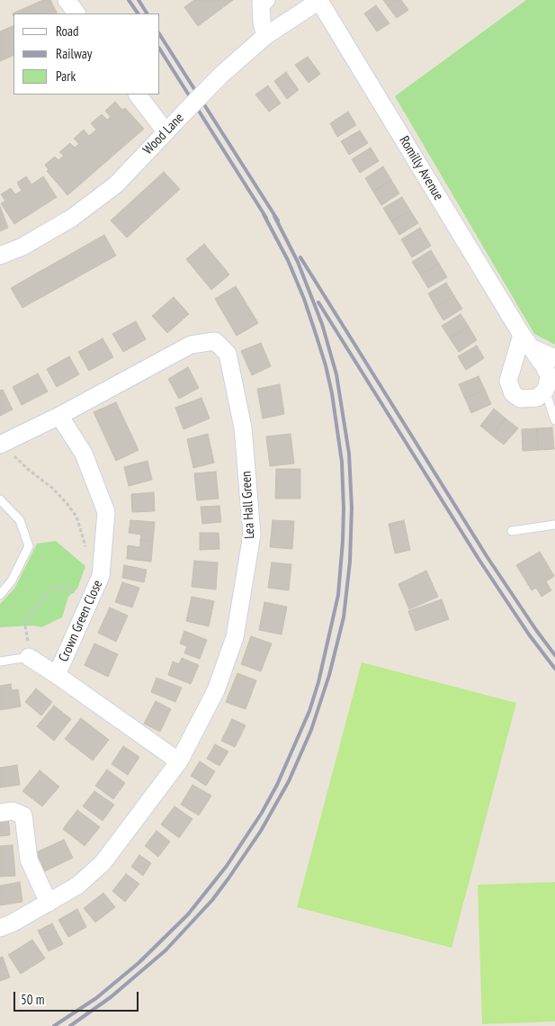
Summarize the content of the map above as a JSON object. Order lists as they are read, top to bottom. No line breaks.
{"streets":{"street":["Wood Lane","Romilly Avenue","Lea Hall Green","Crown Green Close"]},"crossings":[["Wood Lane","Romilly Avenue"],["Lea Hall Green","Crown Green Close"]],"legend":["Road","Railway","Park"],"scale_bar":"50 m"}
